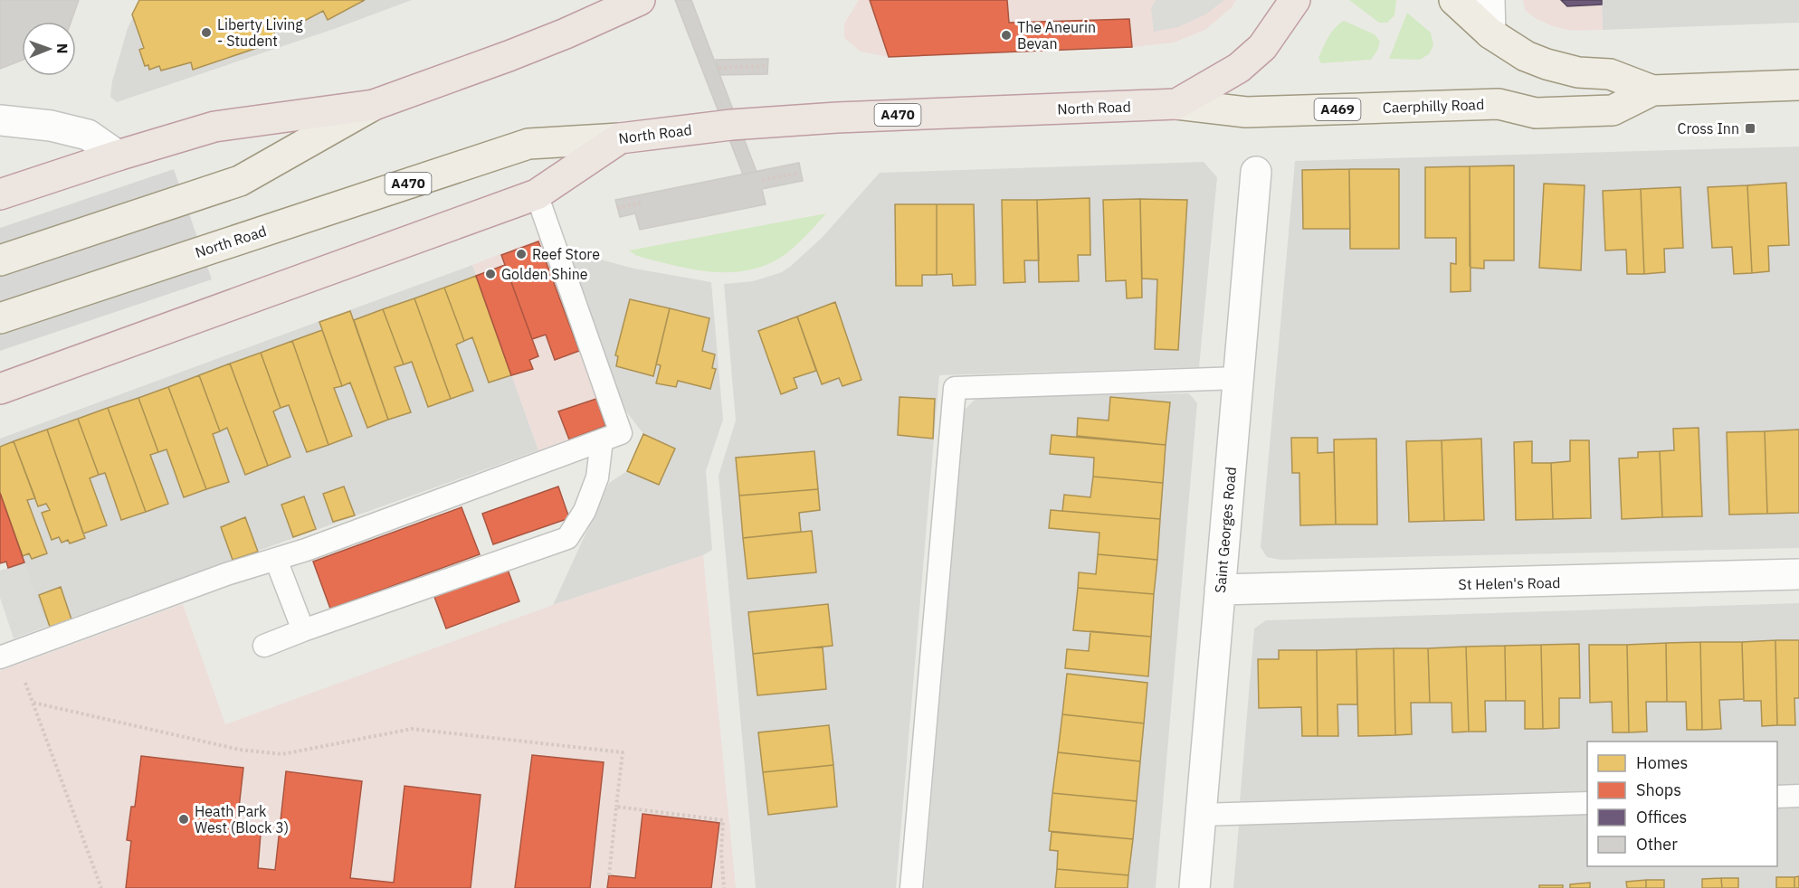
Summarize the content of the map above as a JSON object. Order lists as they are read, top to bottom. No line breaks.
{"streets":{"highway":["North Road","A470"],"main road":["Caerphilly Road","A469"],"street":["Saint Georges Road","St Helen's Road"]},"crossings":[["Caerphilly Road","North Road"],["Saint Georges Road","St Helen's Road"]],"places":{"other":["Liberty Living - Student","The Aneurin Bevan","Reef Store","Golden Shine","Heath Park West (Block 3)"],"transit":["Cross Inn"]},"legend":["Homes","Shops","Offices","Other"],"north":"right"}
